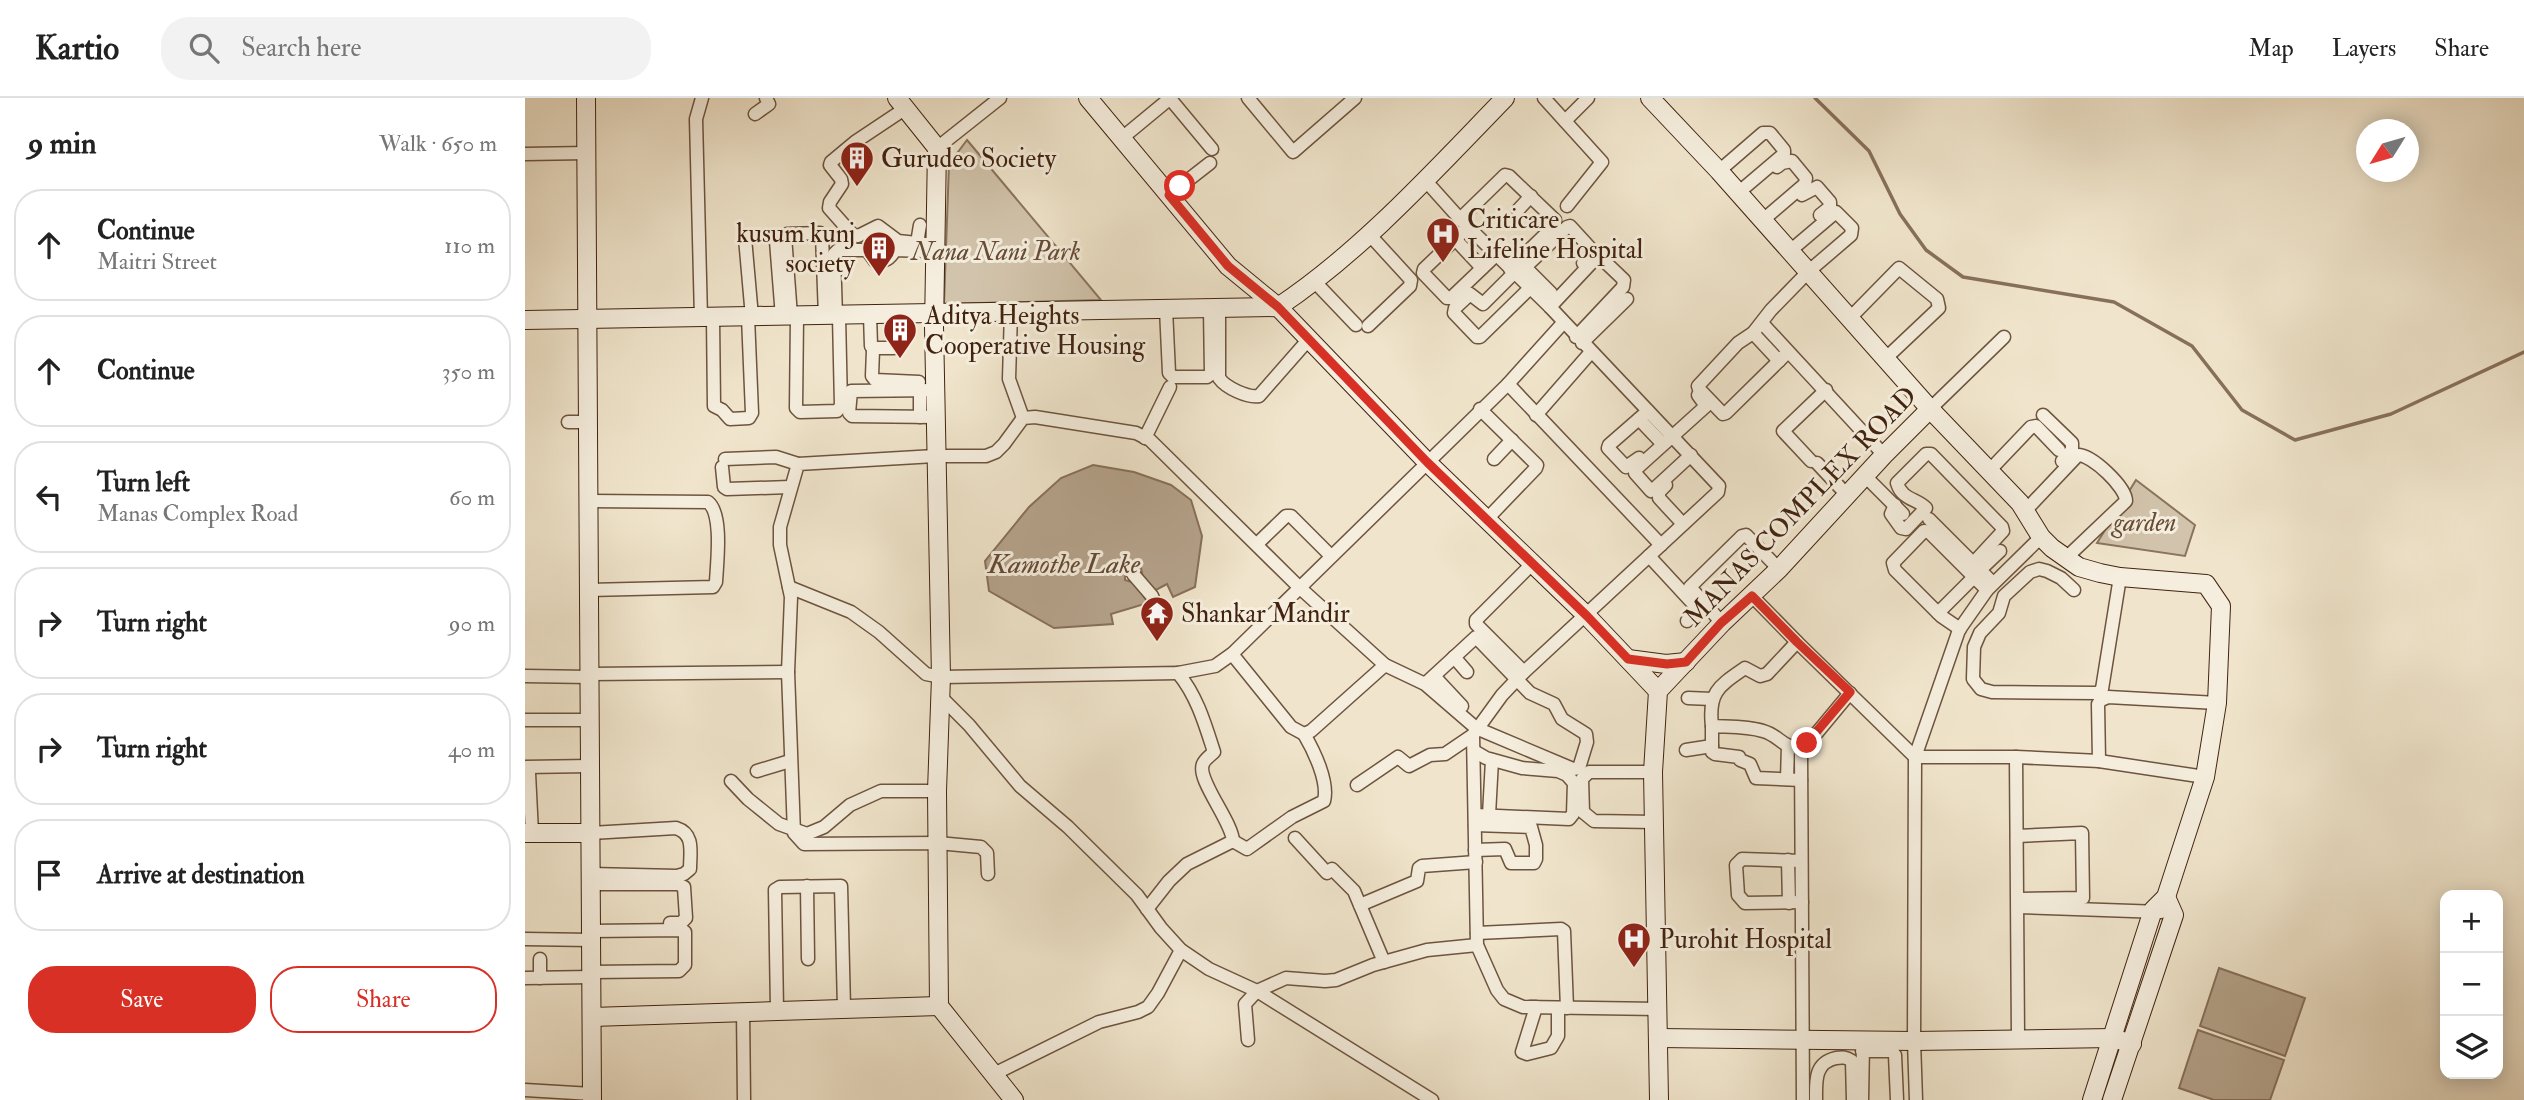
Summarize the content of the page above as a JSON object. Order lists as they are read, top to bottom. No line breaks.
{"streets":{"street":["MANAS COMPLEX ROAD"]},"water":["Kamothe Lake"],"parks":["Nana Nani Park","garden"],"places":{"building":["Gurudeo Society","kusum kunj society","Aditya Heights Cooperative Housing"],"hospital":["Criticare Lifeline Hospital","Purohit Hospital"],"temple":["Shankar Mandir"]},"north":"bottom left","page":{"header":"Kartio","search":"Search here","nav":["Map","Layers","Share"],"heading":["9 min","Walk · 650 m"],"list":[["Continue","Maitri Street","110 m"],["Continue","350 m"],["Turn left","Manas Complex Road","60 m"],["Turn right","90 m"],["Turn right","40 m"],"Arrive at destination"],"map_buttons":["+","−"],"buttons":["Save","Share"]}}
